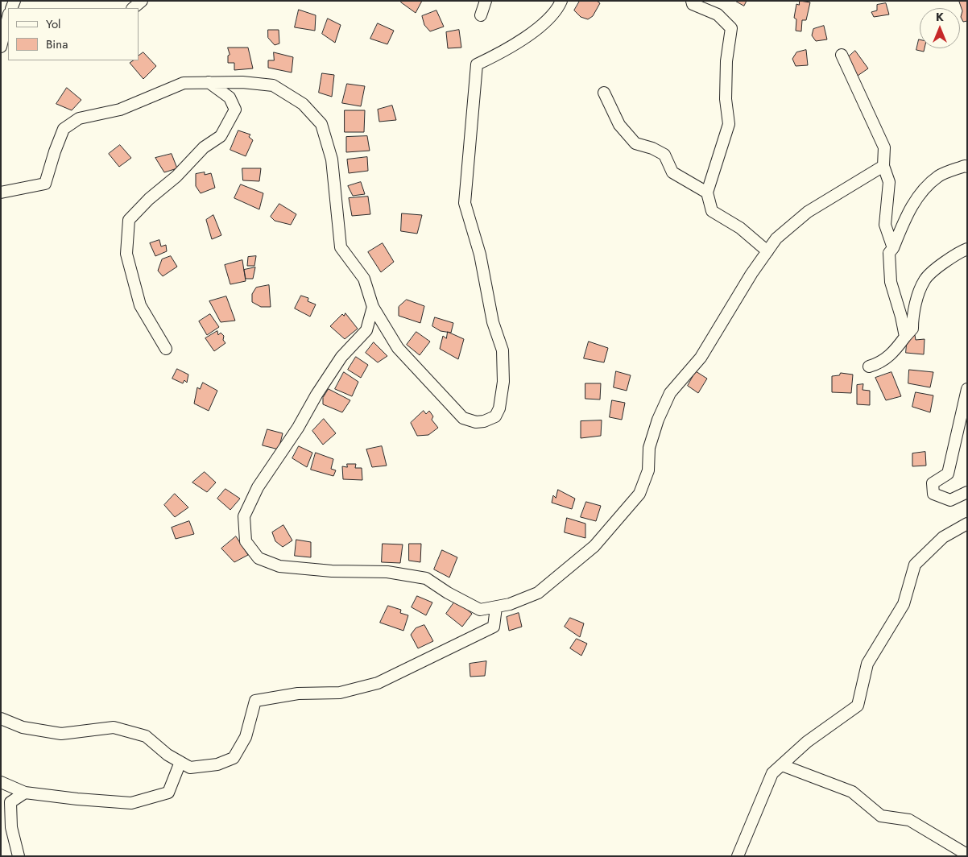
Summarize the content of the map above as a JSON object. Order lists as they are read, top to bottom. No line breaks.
{"legend":["Yol","Bina"],"north":"top"}
